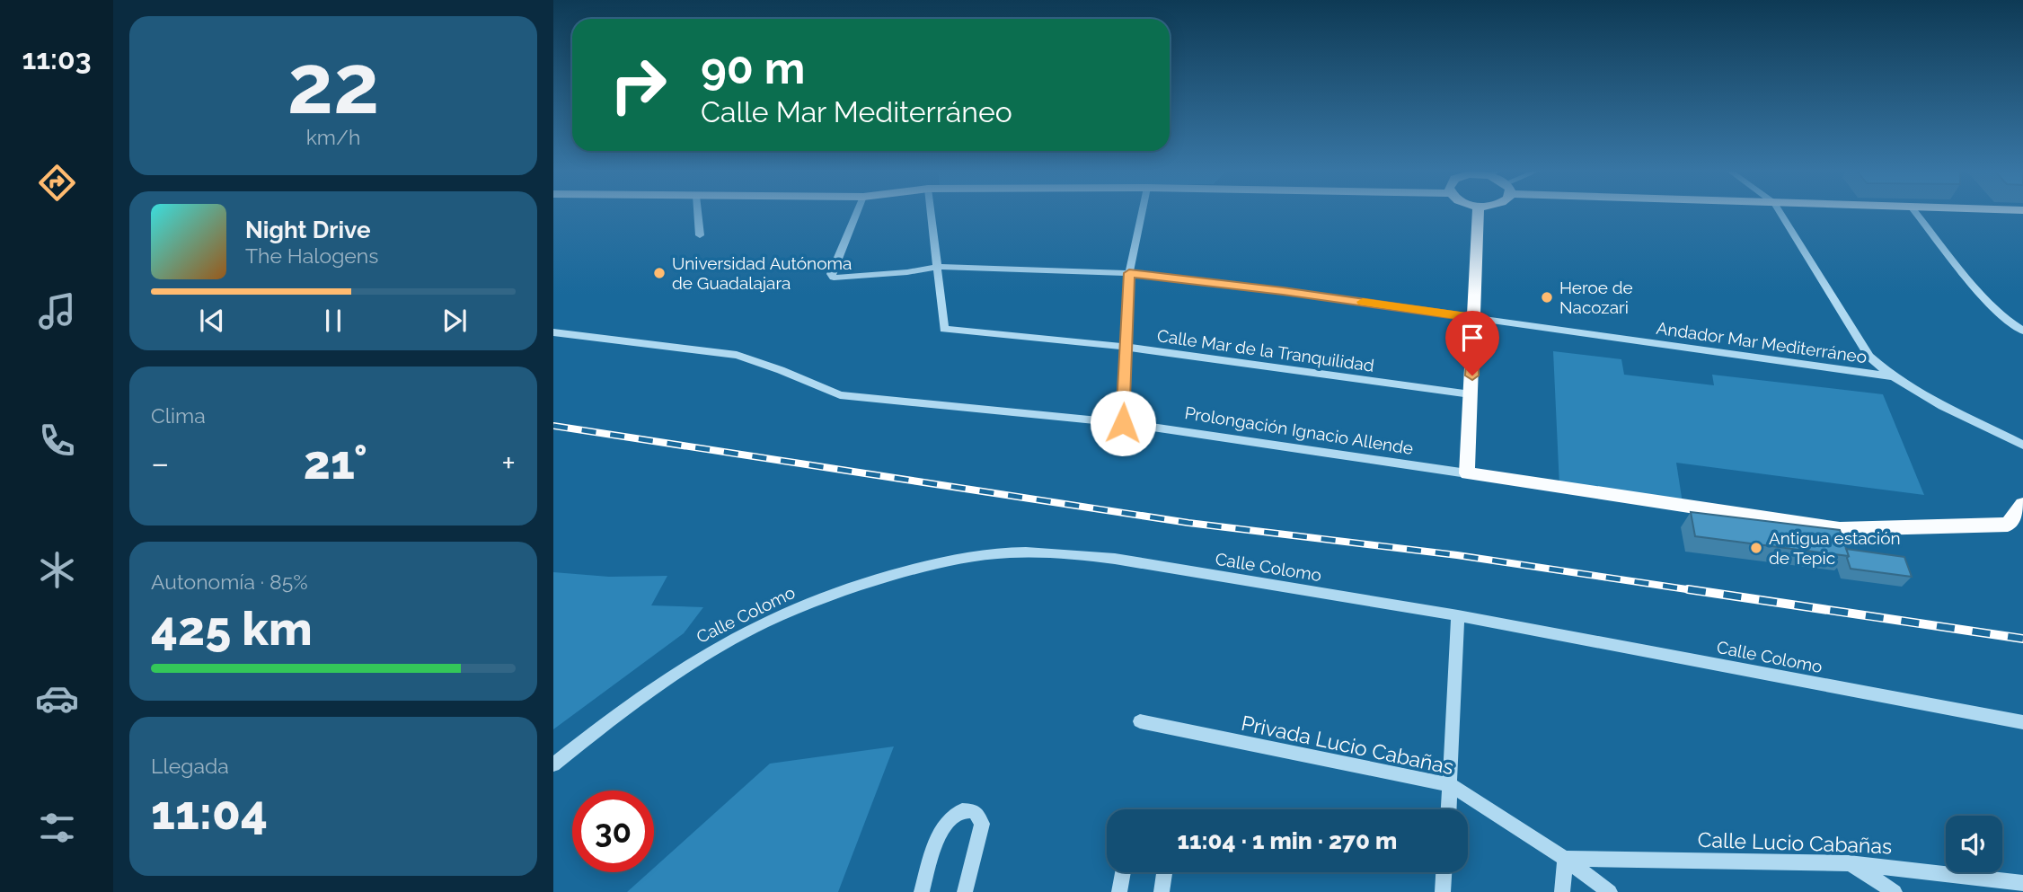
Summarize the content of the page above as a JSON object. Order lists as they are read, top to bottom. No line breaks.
{"streets":{"main road":["Prolongación Ignacio Allende"],"street":["Andador Mar Mediterráneo","Calle Mar de la Tranquilidad","Calle Colomo","Privada Lucio Cabañas","Calle Lucio Cabañas"]},"crossings":[["Privada Lucio Cabañas","Calle Lucio Cabañas"]],"places":["Universidad Autónoma de Guadalajara","Heroe de Nacozari","Antigua estación de Tepic"],"page":{"tabs":"11:03","tile":[["22","km/h"],"Clima",["Autonomía · 85%","425 km"],["Llegada","11:04"]],"turn":["90 m","Calle Mar Mediterráneo"],"song":["Night Drive","The Halogens"],"heat":["−","21°","+"],"limit":"30","trip":"11:04 · 1 min · 270 m"}}
